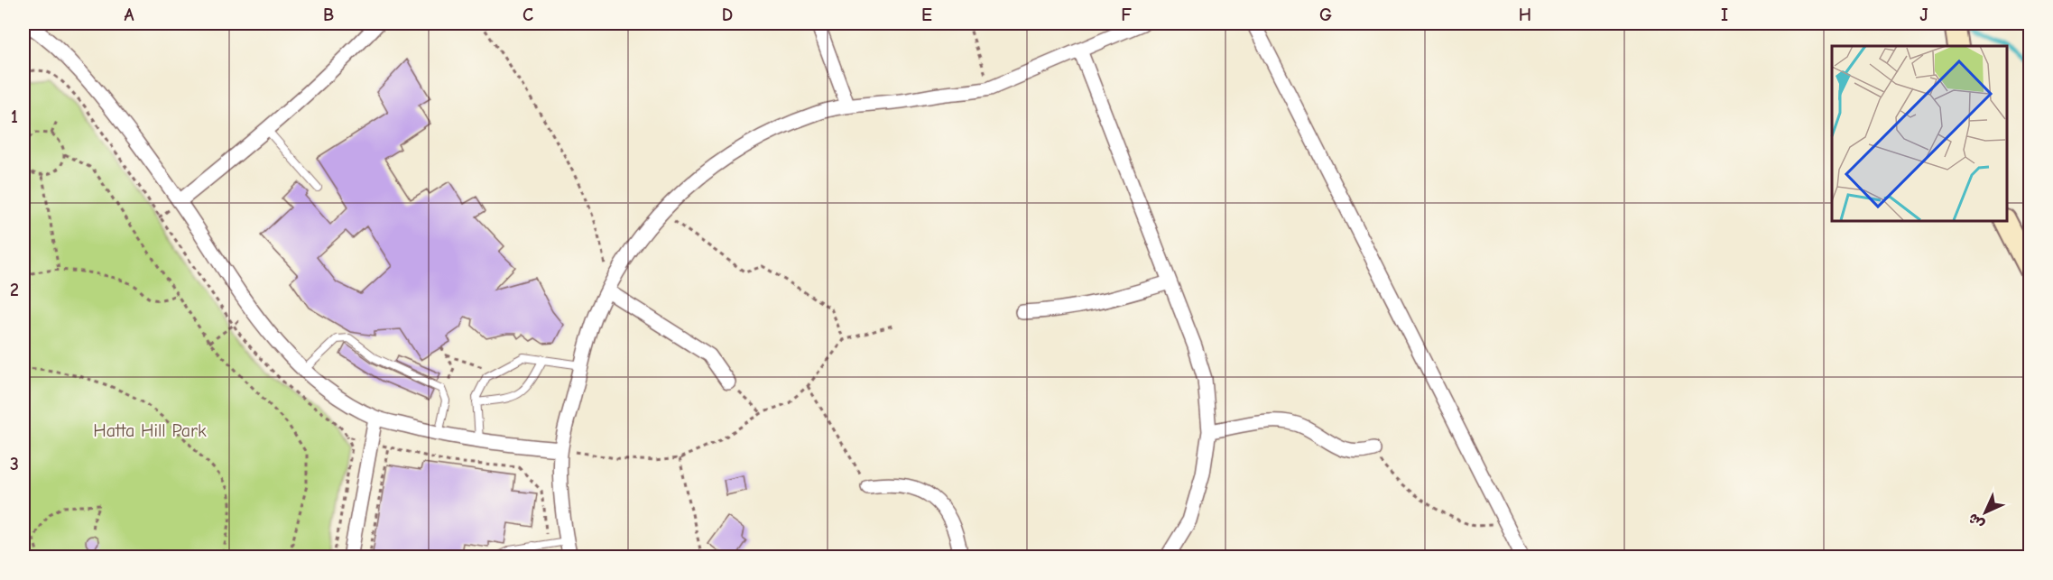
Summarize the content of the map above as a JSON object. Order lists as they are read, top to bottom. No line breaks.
{"parks":["Hatta Hill Park"],"north":"bottom left","grid":{"columns":["A","B","C","D","E","F","G","H","I","J"],"rows":["1","2","3"]}}
